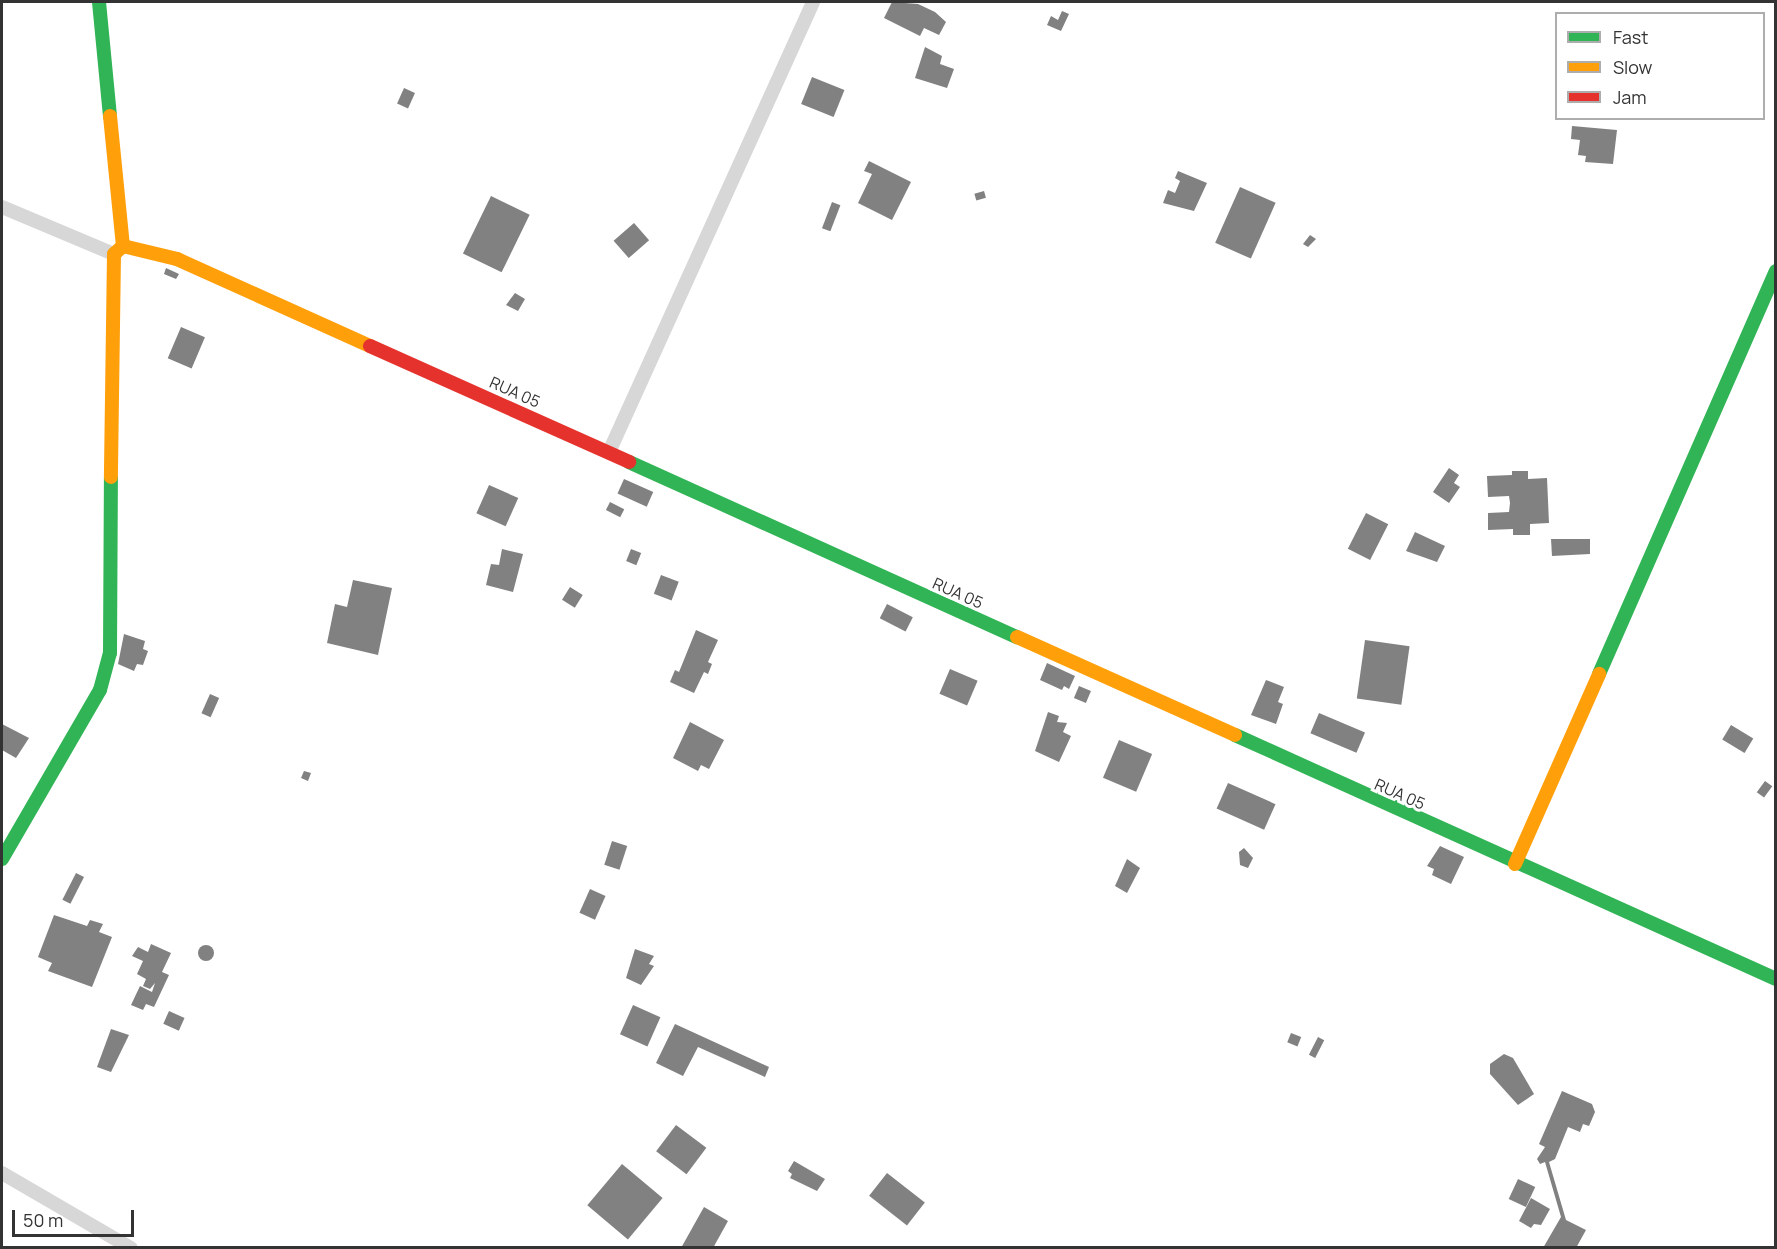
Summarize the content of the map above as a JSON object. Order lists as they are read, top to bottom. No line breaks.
{"streets":{"street":["RUA 05"]},"legend":["Fast","Slow","Jam"],"scale_bar":"50 m"}
